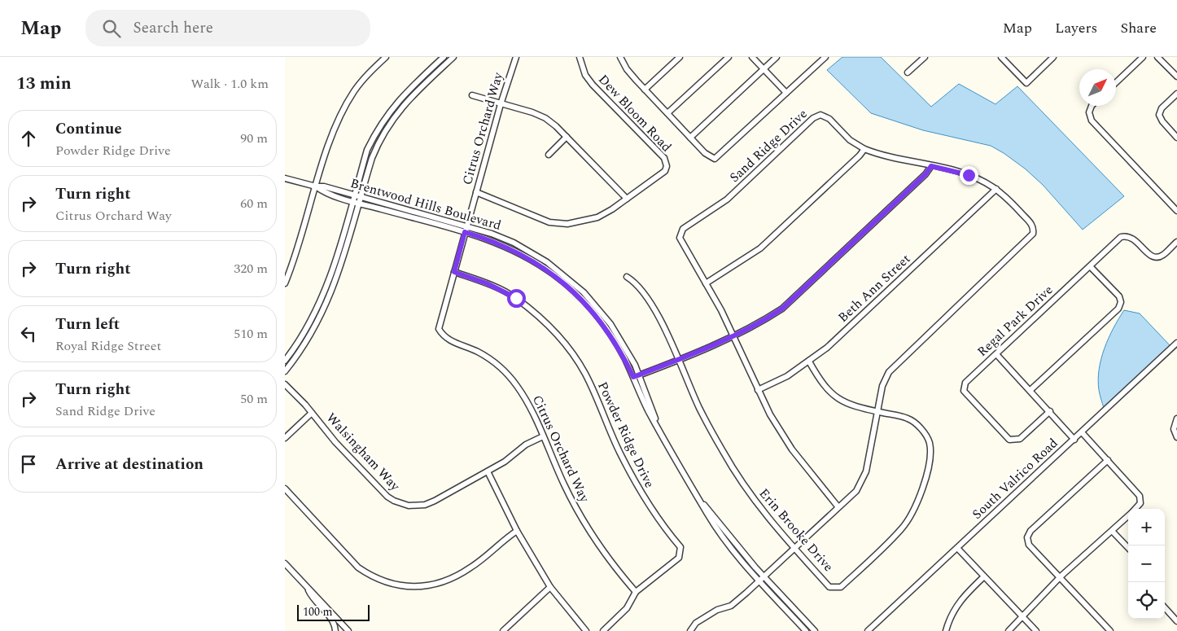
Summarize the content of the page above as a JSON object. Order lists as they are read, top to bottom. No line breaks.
{"streets":{"street":["Dew Bloom Road","Citrus Orchard Way","Sand Ridge Drive","Brentwood Hills Boulevard","Beth Ann Street","Regal Park Drive","Powder Ridge Drive","Walsingham Way","South Valrico Road","Erin Brooke Drive"]},"crossings":[["Dew Bloom Road","Citrus Orchard Way"],["Citrus Orchard Way","Brentwood Hills Boulevard"],["Citrus Orchard Way","Powder Ridge Drive"],["Citrus Orchard Way","Walsingham Way"],["Sand Ridge Drive","Brentwood Hills Boulevard"],["Sand Ridge Drive","Beth Ann Street"],["Sand Ridge Drive","Erin Brooke Drive"],["Beth Ann Street","Erin Brooke Drive"]],"scale_bar":"100 m","north":"top right","page":{"header":"Map","search":"Search here","nav":["Map","Layers","Share"],"heading":["13 min","Walk · 1.0 km"],"list":[["Continue","Powder Ridge Drive","90 m"],["Turn right","Citrus Orchard Way","60 m"],["Turn right","320 m"],["Turn left","Royal Ridge Street","510 m"],["Turn right","Sand Ridge Drive","50 m"],"Arrive at destination"],"map_buttons":["+","−"],"scale":"100 m"}}
